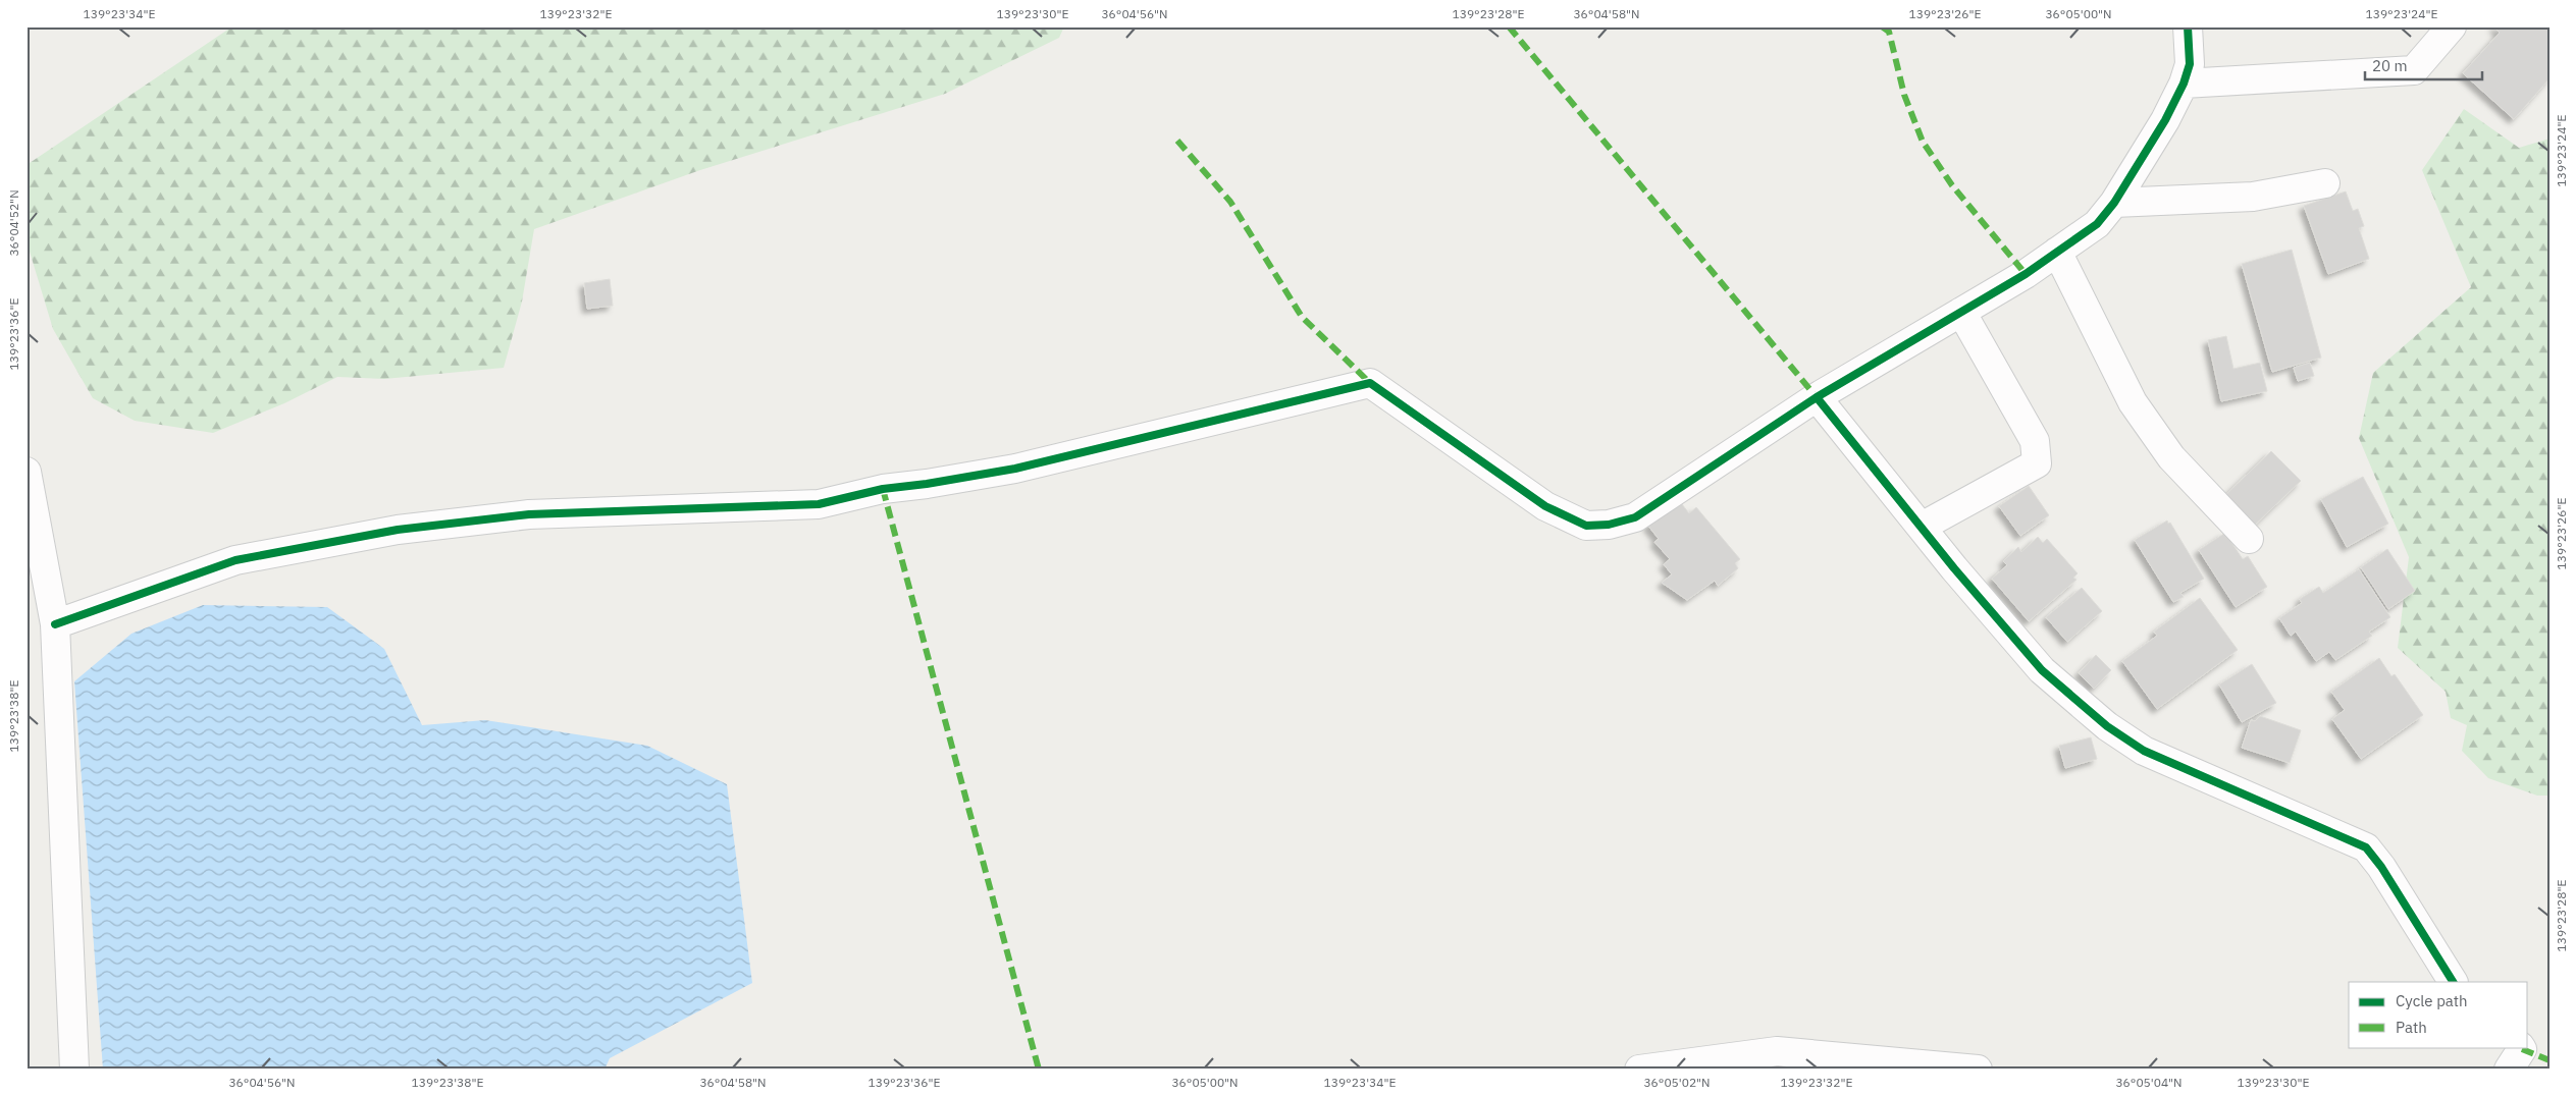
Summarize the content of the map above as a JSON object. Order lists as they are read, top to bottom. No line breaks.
{"legend":["Cycle path","Path"],"scale_bar":"20 m","coordinates":["139°23'34\"E","139°23'32\"E","139°23'30\"E","36°04'56\"N","139°23'28\"E","36°04'58\"N","139°23'26\"E","36°05'00\"N","139°23'24\"E","36°04'52\"N","139°23'36\"E","139°23'38\"E","36°05'02\"N","36°05'04\"N"]}
